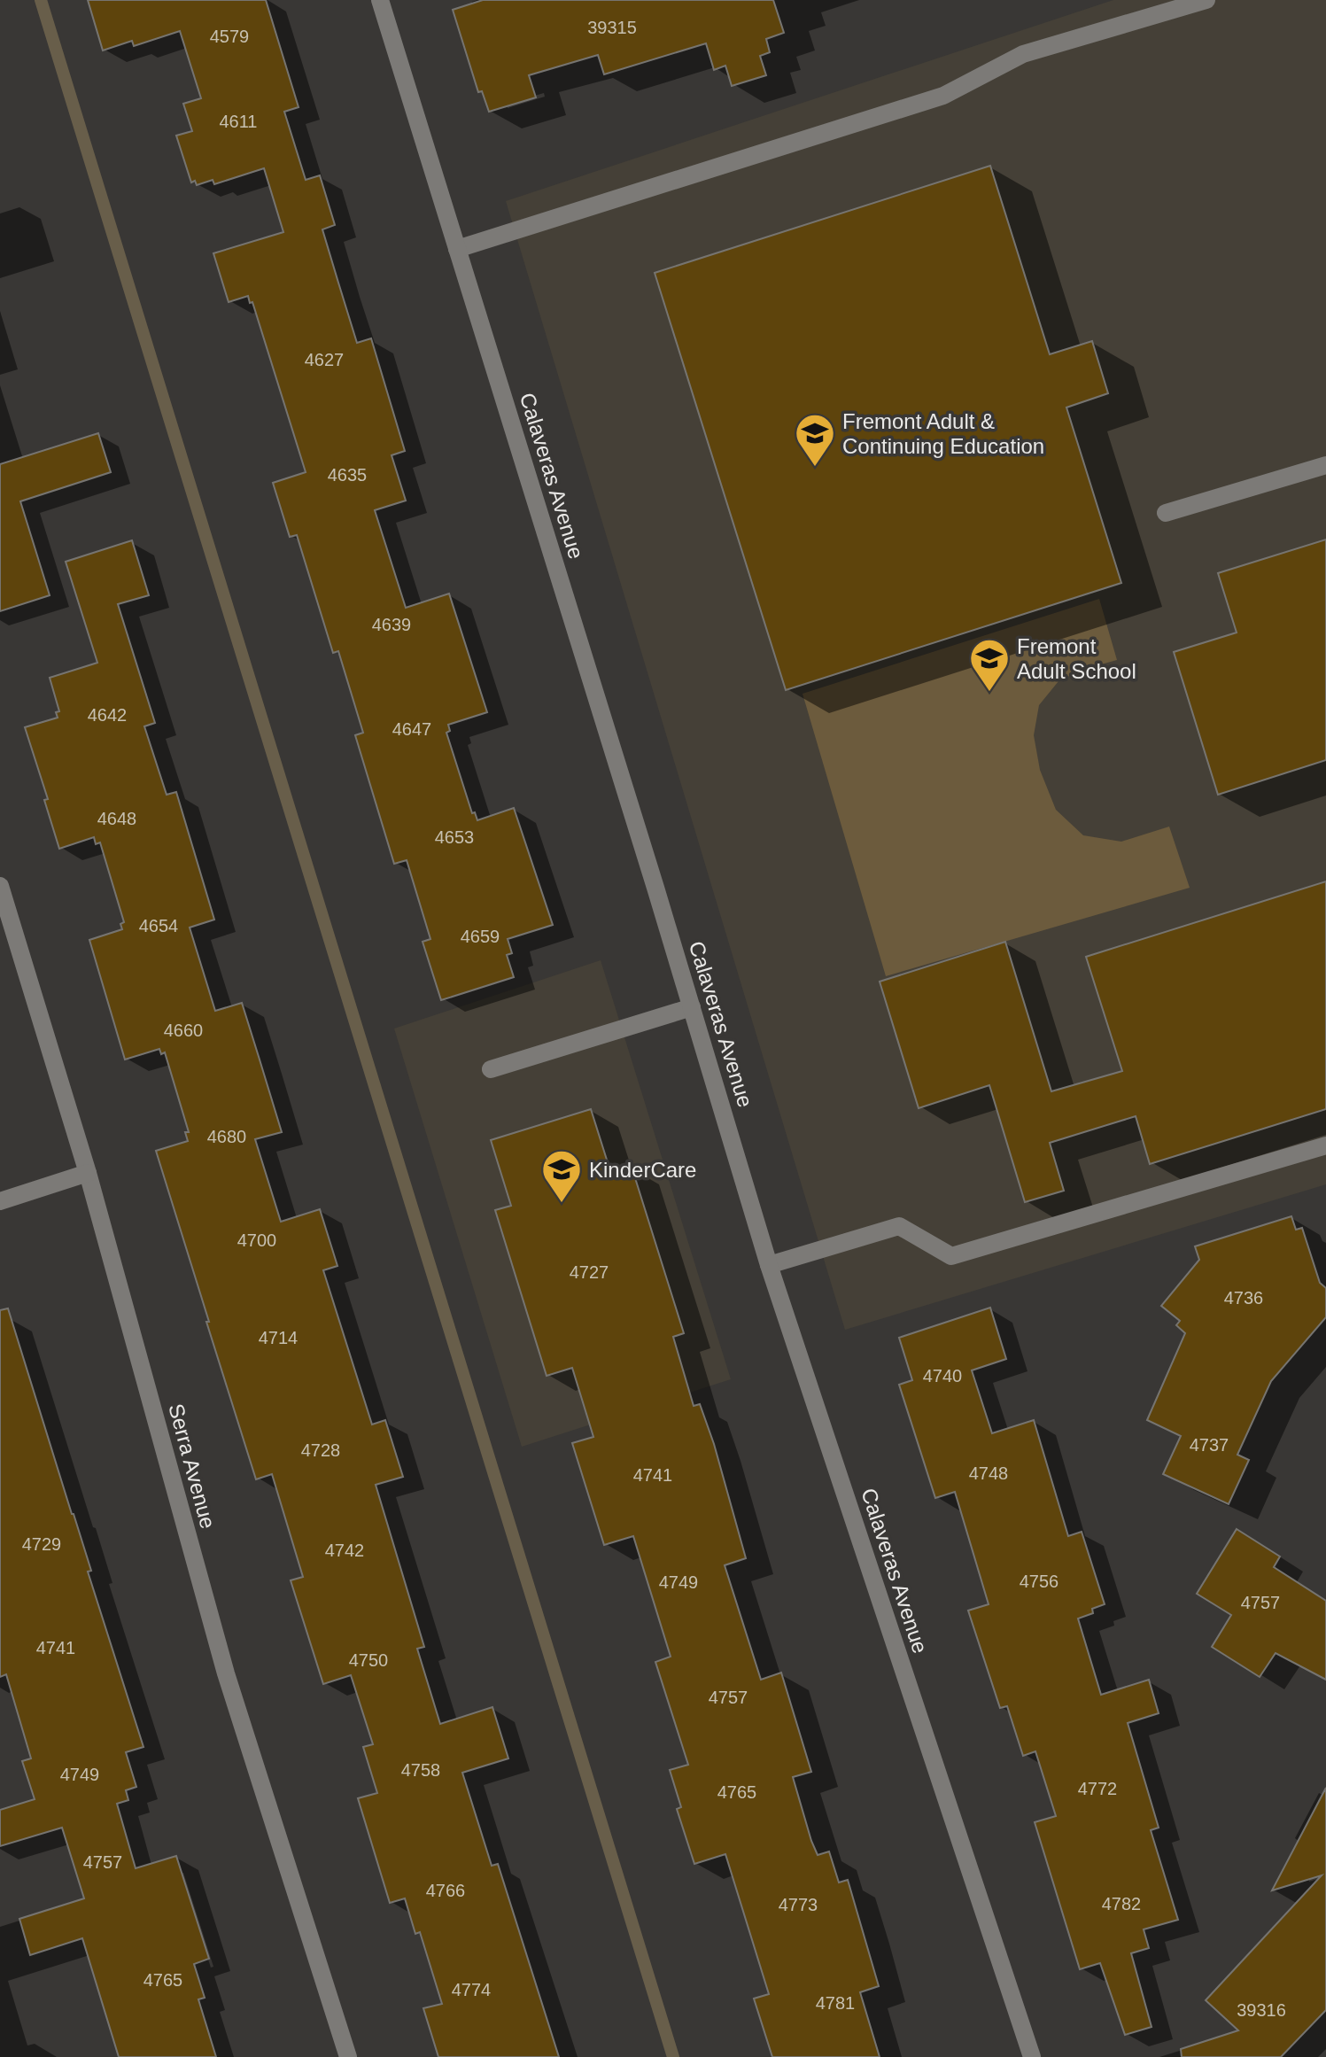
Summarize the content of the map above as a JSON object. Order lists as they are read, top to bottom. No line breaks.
{"streets":{"street":["Calaveras Avenue","Serra Avenue"]},"places":{"school or university":["Fremont Adult & Continuing Education","Fremont Adult School","KinderCare"]},"house_numbers":["39315","4579","4611","4627","4635","4639","4642","4647","4648","4653","4654","4659","4660","4680","4700","4727","4736","4714","4740","4737","4728","4748","4741","4729","4742","4756","4749","4757","4741","4750","4757","4758","4749","4772","4765","4757","4766","4782","4773","4765","4774","4781","39316"]}
